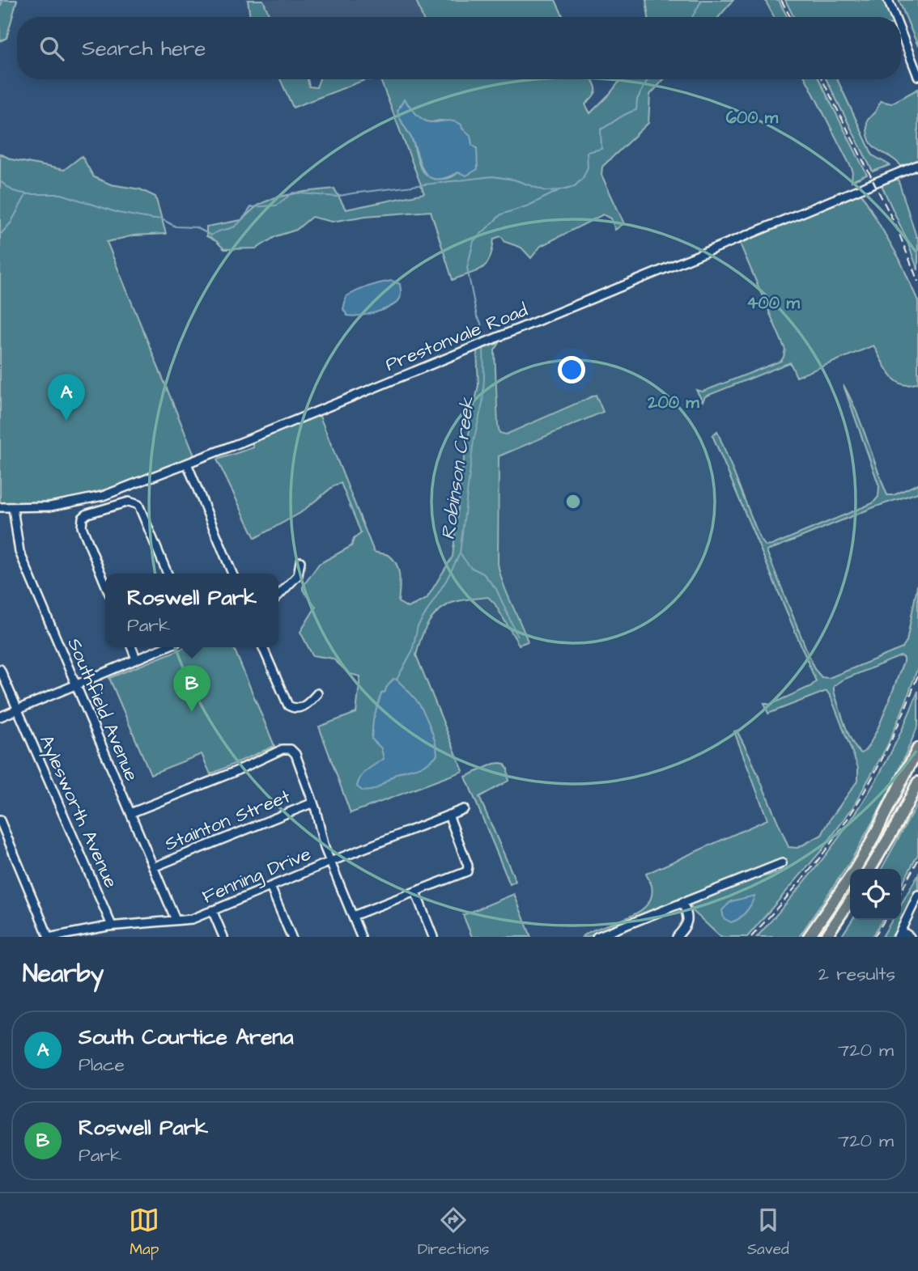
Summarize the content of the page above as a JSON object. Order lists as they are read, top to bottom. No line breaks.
{"streets":{"street":["Prestonvale Road","Southfield Avenue","Aylesworth Avenue","Stainton Street","Fenning Drive"]},"crossings":[["Prestonvale Road","Southfield Avenue"],["Southfield Avenue","Stainton Street"],["Southfield Avenue","Fenning Drive"],["Aylesworth Avenue","Fenning Drive"]],"water":["Robinson Creek"],"page":{"search":"Search here","pins":["A","B"],"popup":["Roswell Park","Park"],"heading":["Nearby","2 results"],"list":[{"mark":"A","name":"South Courtice Arena","note":"Place","value":"720 m"},{"mark":"B","name":"Roswell Park","note":"Park","value":"720 m"}],"nav":["Map","Directions","Saved"]},"rings":["600 m","400 m","200 m"]}
